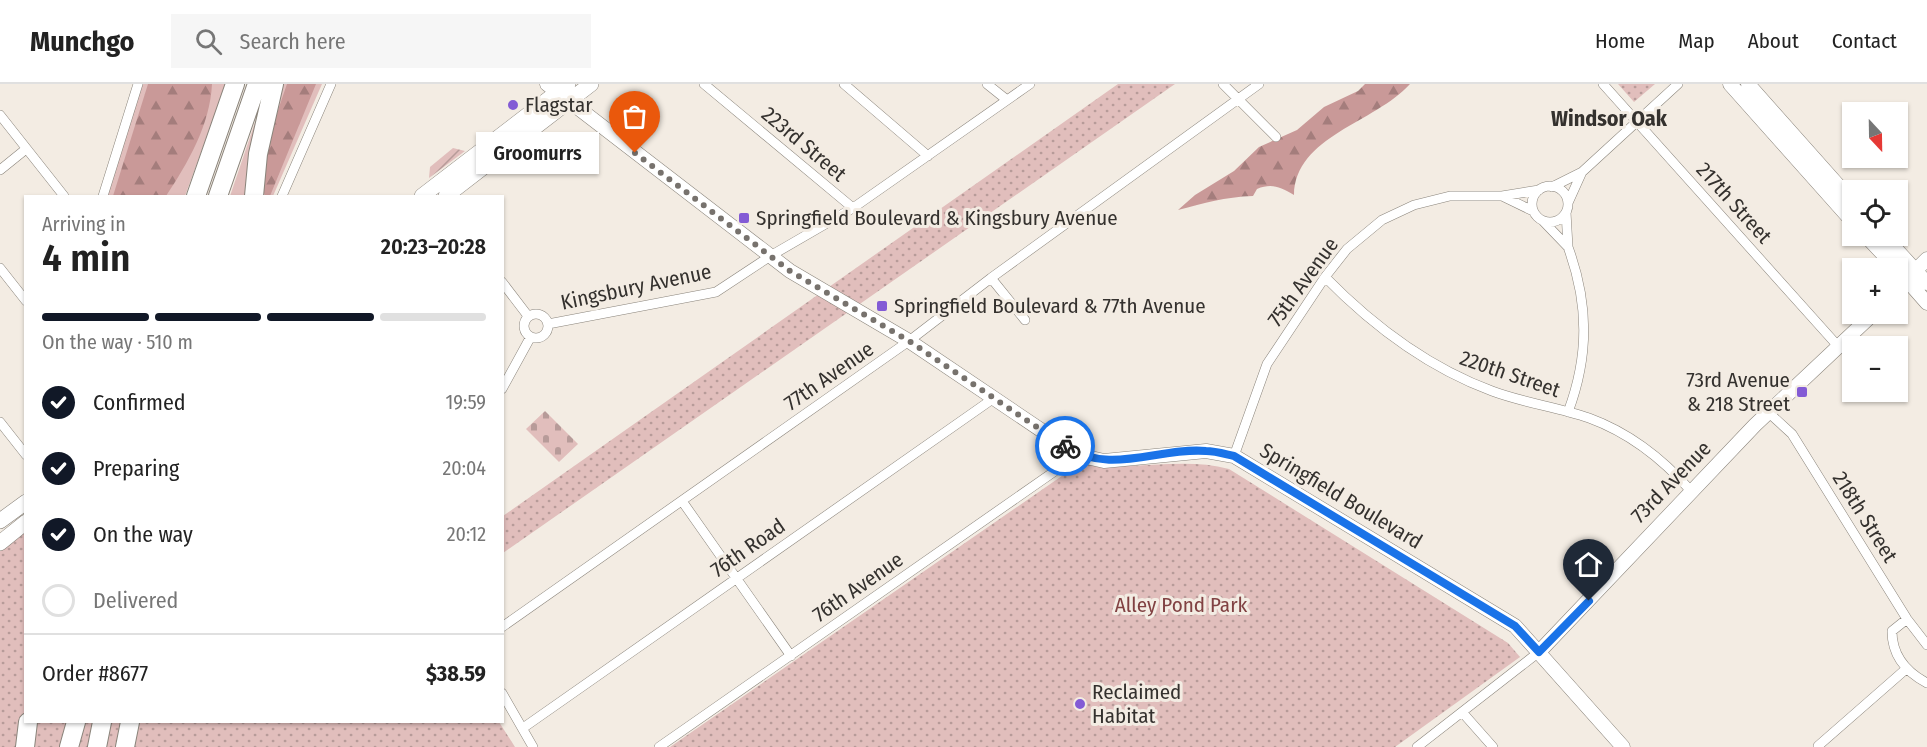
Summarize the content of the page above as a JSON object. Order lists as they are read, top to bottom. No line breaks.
{"streets":{"main road":["73rd Avenue","Springfield Boulevard"],"street":["223rd Street","217th Street","75th Avenue","Kingsbury Avenue","220th Street","77th Avenue","218th Street","76th Road","76th Avenue"]},"crossings":[["223rd Street","Kingsbury Avenue"],["217th Street","73rd Avenue"],["75th Avenue","220th Street"],["75th Avenue","Springfield Boulevard"],["Kingsbury Avenue","Springfield Boulevard"],["220th Street","73rd Avenue"],["77th Avenue","Springfield Boulevard"],["73rd Avenue","Springfield Boulevard"],["73rd Avenue","218th Street"],["Springfield Boulevard","76th Road"],["Springfield Boulevard","76th Avenue"]],"districts":["Windsor Oak"],"parks":["Alley Pond Park"],"places":{"other":["Flagstar","Groomurrs","Reclaimed Habitat"],"transit":["Springfield Boulevard & Kingsbury Avenue","Springfield Boulevard & 77th Avenue","73rd Avenue & 218 Street"]},"north":"bottom","page":{"header":"Munchgo","search":"Search here","nav":["Home","Map","About","Contact"],"map_buttons":["+","−"],"bubble":"Groomurrs","heading":["4 min","Arriving in","20:23–20:28"],"panel":["Order #8677","$38.59"],"bar":"On the way · 510 m","list":[["Confirmed","19:59"],["Preparing","20:04"],["On the way","20:12"],"Delivered"]}}
